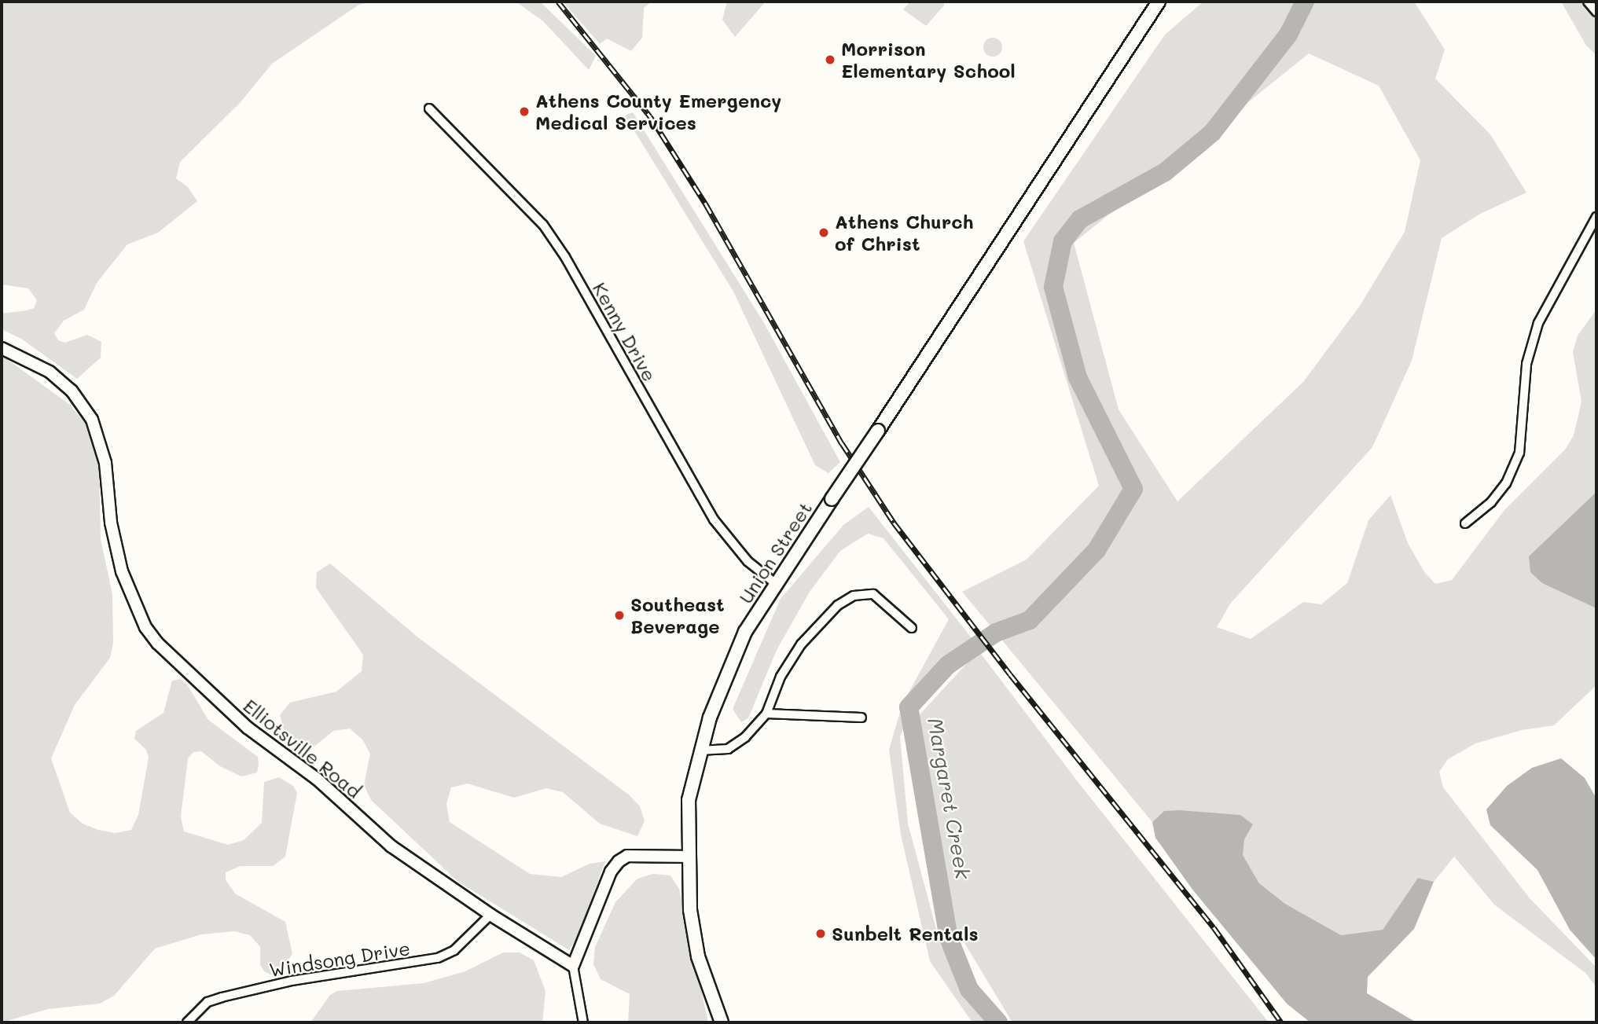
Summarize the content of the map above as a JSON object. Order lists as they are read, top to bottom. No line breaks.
{"streets":{"main road":["Union Street"],"street":["Kenny Drive","Elliotsville Road","Windsong Drive"]},"crossings":[["Kenny Drive","Union Street"],["Elliotsville Road","Windsong Drive"]],"water":["Margaret Creek"],"places":["Morrison Elementary School","Athens County Emergency Medical Services","Athens Church of Christ","Southeast Beverage","Sunbelt Rentals"]}
